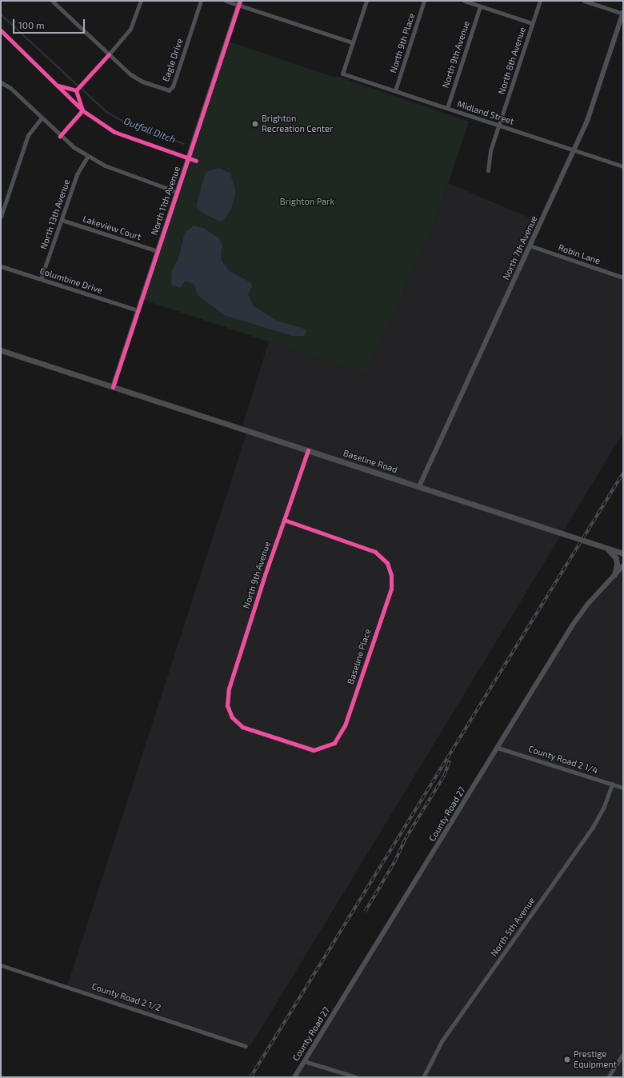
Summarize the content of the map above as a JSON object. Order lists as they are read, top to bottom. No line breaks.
{"streets":{"main road":["Baseline Road"],"street":["North 9th Place","North 9th Avenue","Eagle Drive","North 8th Avenue","Midland Street","North 11th Avenue","North 13th Avenue","Lakeview Court","North 7th Avenue","Robin Lane","Columbine Drive","Baseline Place","County Road 2 1/4","County Road 27","North 5th Avenue","County Road 2 1/2"]},"crossings":[["North 9th Place","Midland Street"],["North 9th Avenue","Midland Street"],["North 9th Avenue","Baseline Road"],["North 9th Avenue","Baseline Place"],["North 8th Avenue","Midland Street"],["Midland Street","North 7th Avenue"],["North 11th Avenue","Lakeview Court"],["North 11th Avenue","Columbine Drive"],["North 11th Avenue","Baseline Road"],["North 13th Avenue","Lakeview Court"],["North 13th Avenue","Columbine Drive"],["North 7th Avenue","Robin Lane"],["North 7th Avenue","Baseline Road"],["County Road 2 1/4","County Road 27"],["County Road 2 1/4","North 5th Avenue"]],"water":["Outfall Ditch"],"parks":["Brighton Park"],"places":["Brighton Recreation Center","Prestige Equipment"],"scale_bar":"100 m"}
